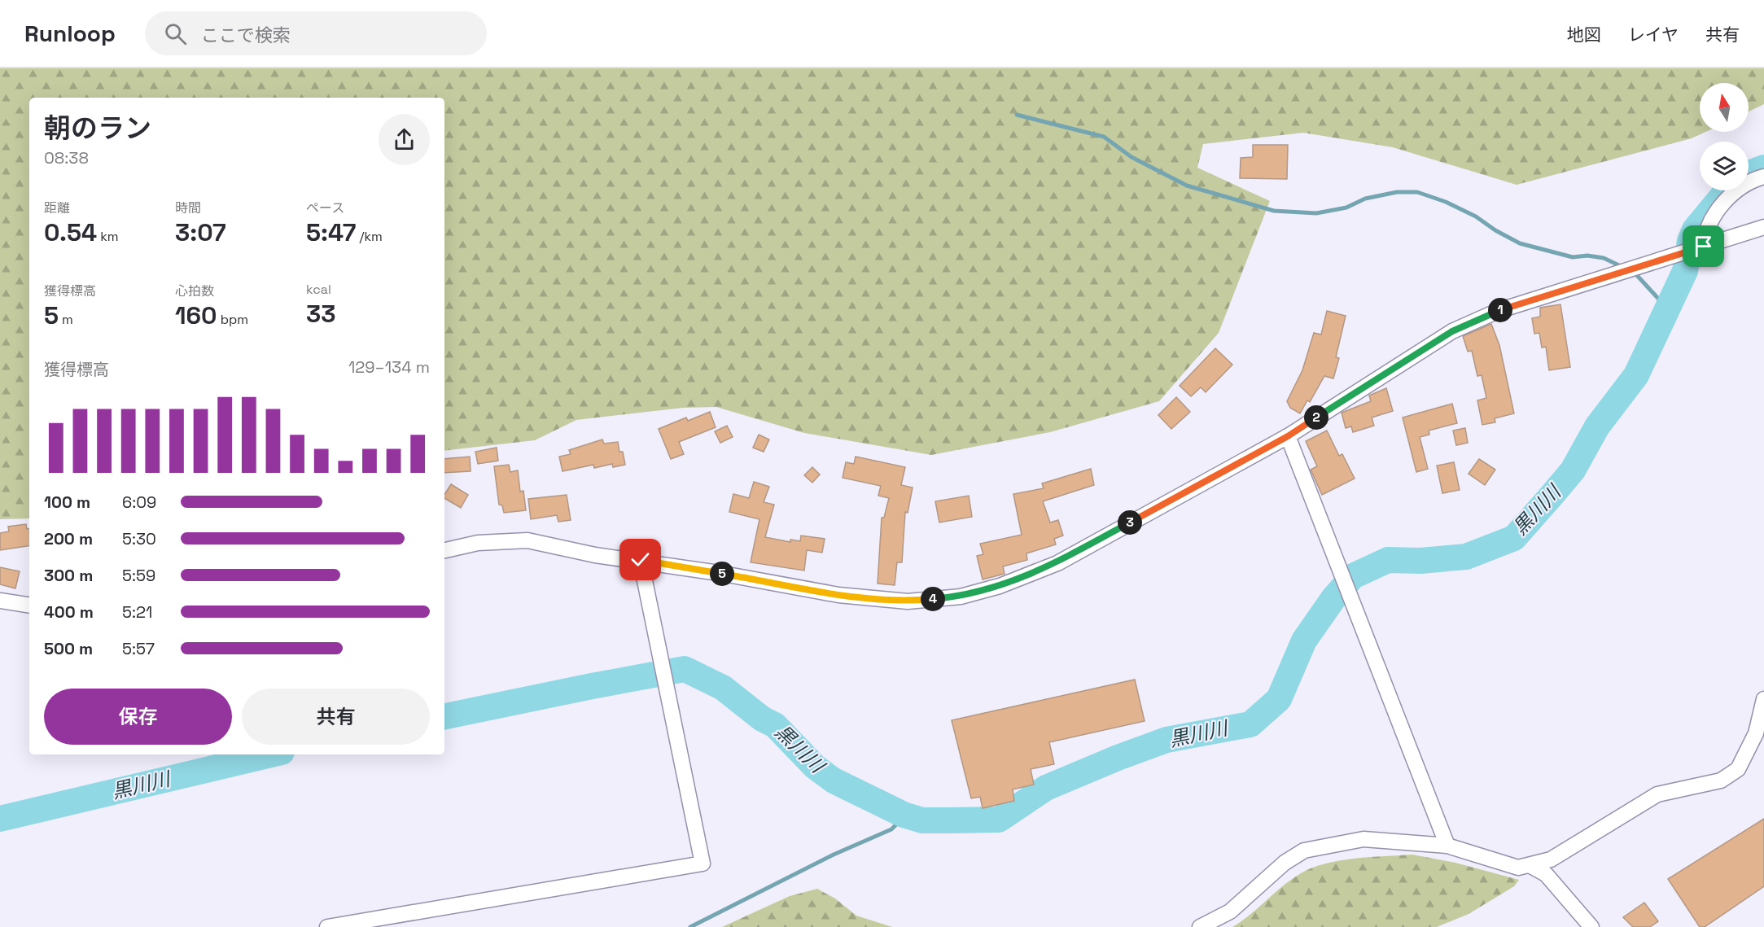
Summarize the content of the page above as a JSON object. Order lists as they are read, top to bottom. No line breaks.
{"water":["黒川川"],"north":"top","page":{"header":"Runloop","search":"ここで検索","nav":["地図","レイヤ","共有"],"heading":["朝のラン","08:38"],"stats":[["距離","0.54 km"],["時間","3:07"],["ペース","5:47 /km"],["獲得標高","5 m"],["心拍数","160 bpm"],["kcal","33"]],"pins":["1","2","3","5","4"],"chart":["獲得標高","129–134 m"],"list":[{"name":"100 m","note":"6:09"},{"name":"200 m","note":"5:30"},{"name":"300 m","note":"5:59"},{"name":"400 m","note":"5:21"},{"name":"500 m","note":"5:57"}],"buttons":["保存","共有"]}}
